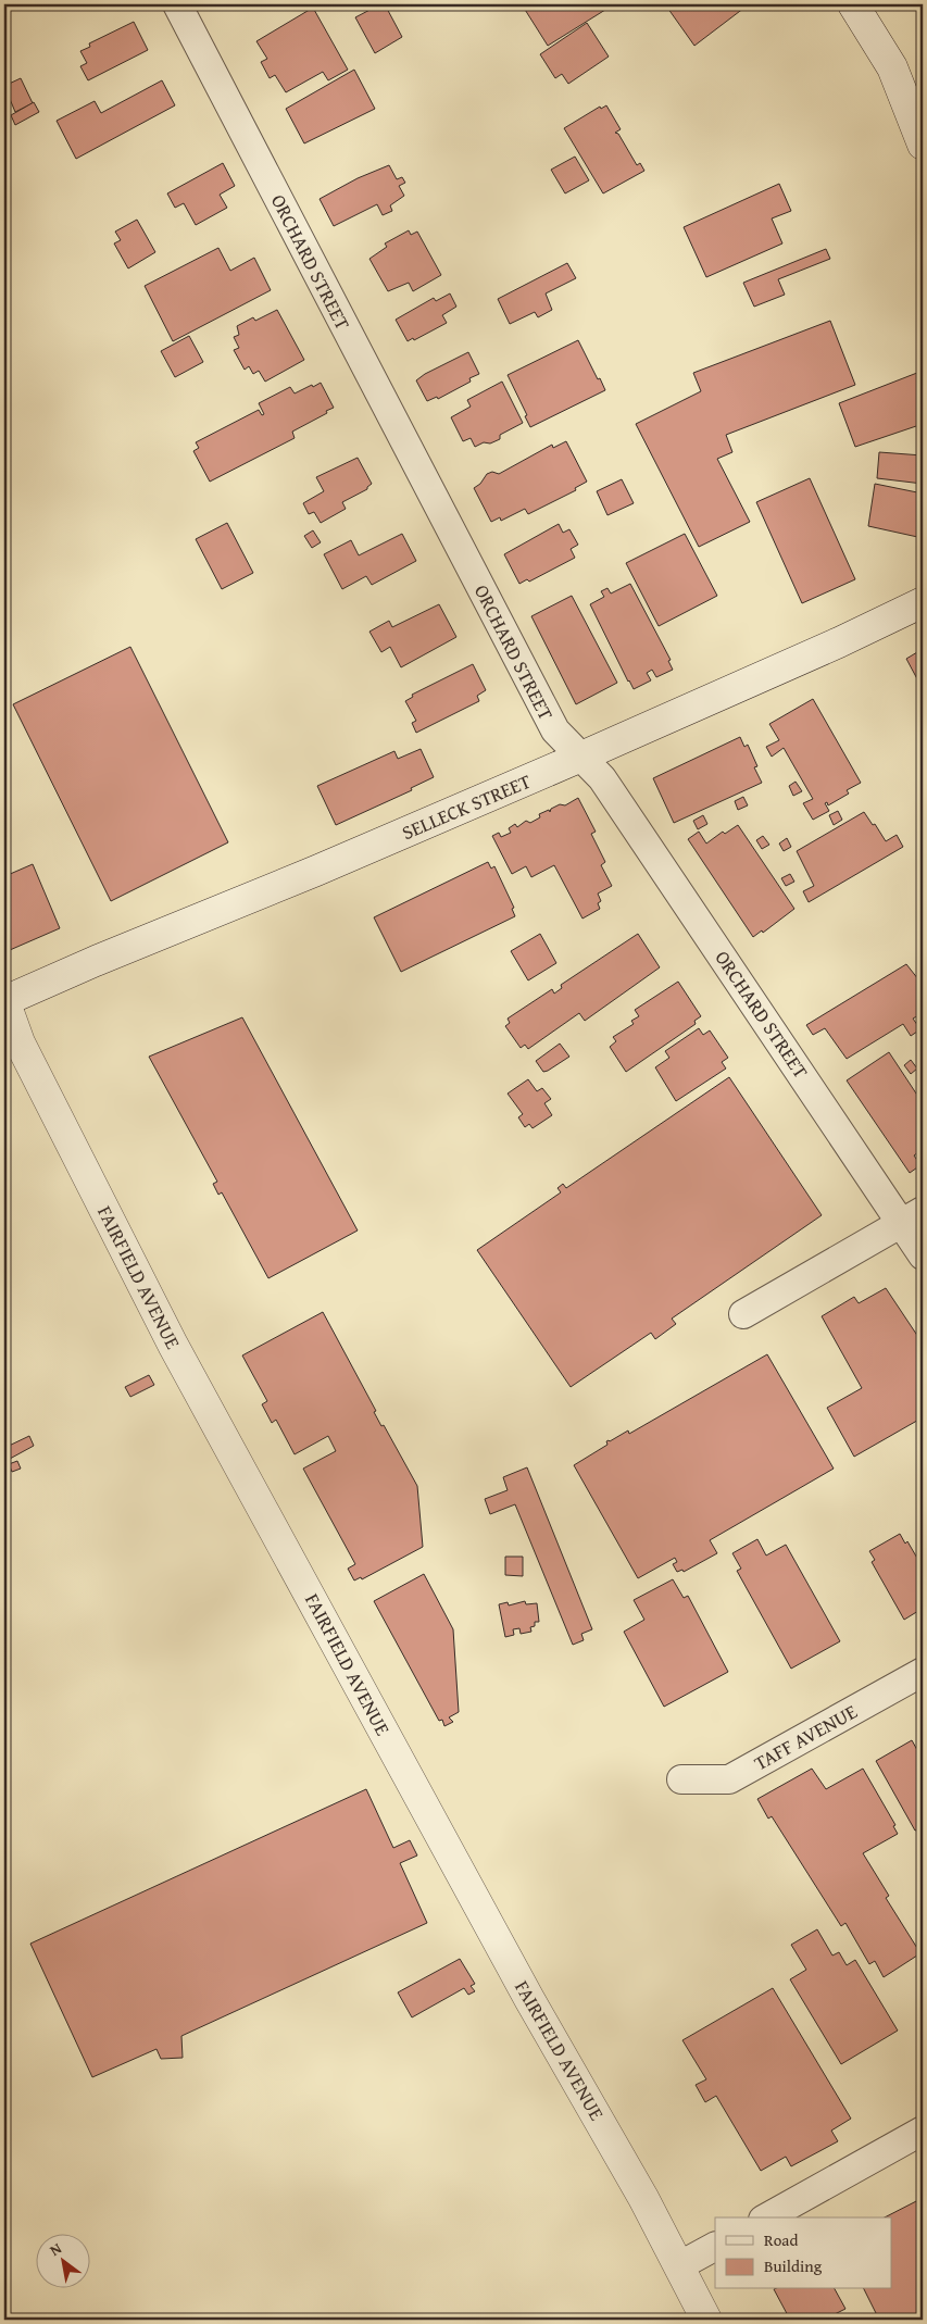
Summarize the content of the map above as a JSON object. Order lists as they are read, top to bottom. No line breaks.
{"streets":{"street":["ORCHARD STREET","SELLECK STREET","FAIRFIELD AVENUE","TAFF AVENUE"]},"crossings":[["ORCHARD STREET","SELLECK STREET"],["SELLECK STREET","FAIRFIELD AVENUE"]],"legend":["Road","Building"],"north":"top left"}
